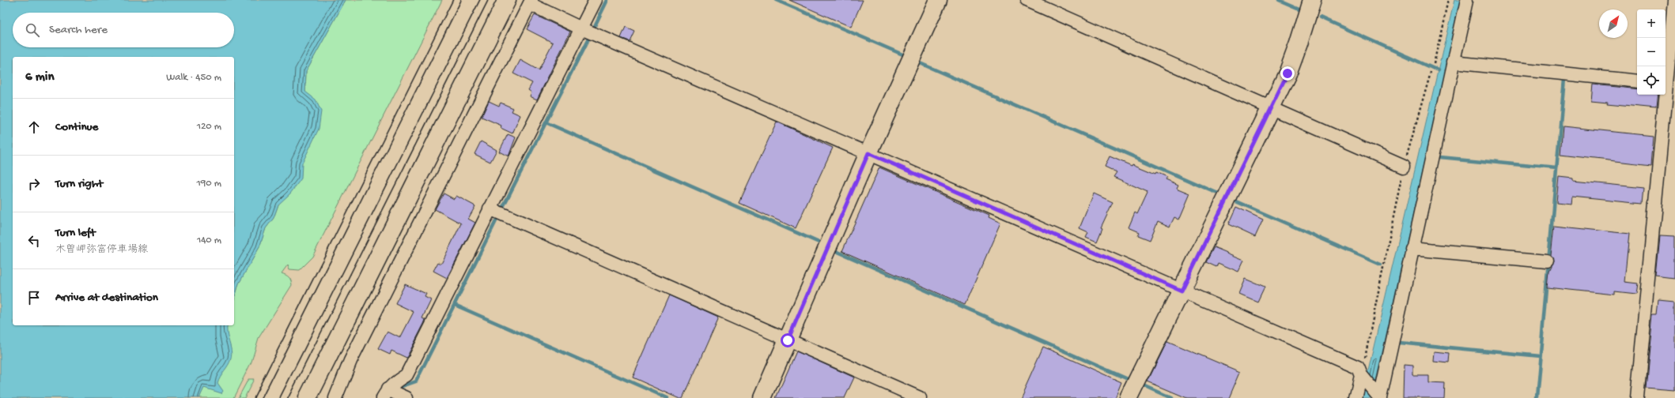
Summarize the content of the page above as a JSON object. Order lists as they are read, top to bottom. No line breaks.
{"north":"top right","page":{"map_buttons":["+","−"],"search":"Search here","heading":["6 min","Walk · 450 m"],"list":[["Continue","120 m"],["Turn right","190 m"],["Turn left","木曽岬弥富停車場線","140 m"],"Arrive at destination"]}}
